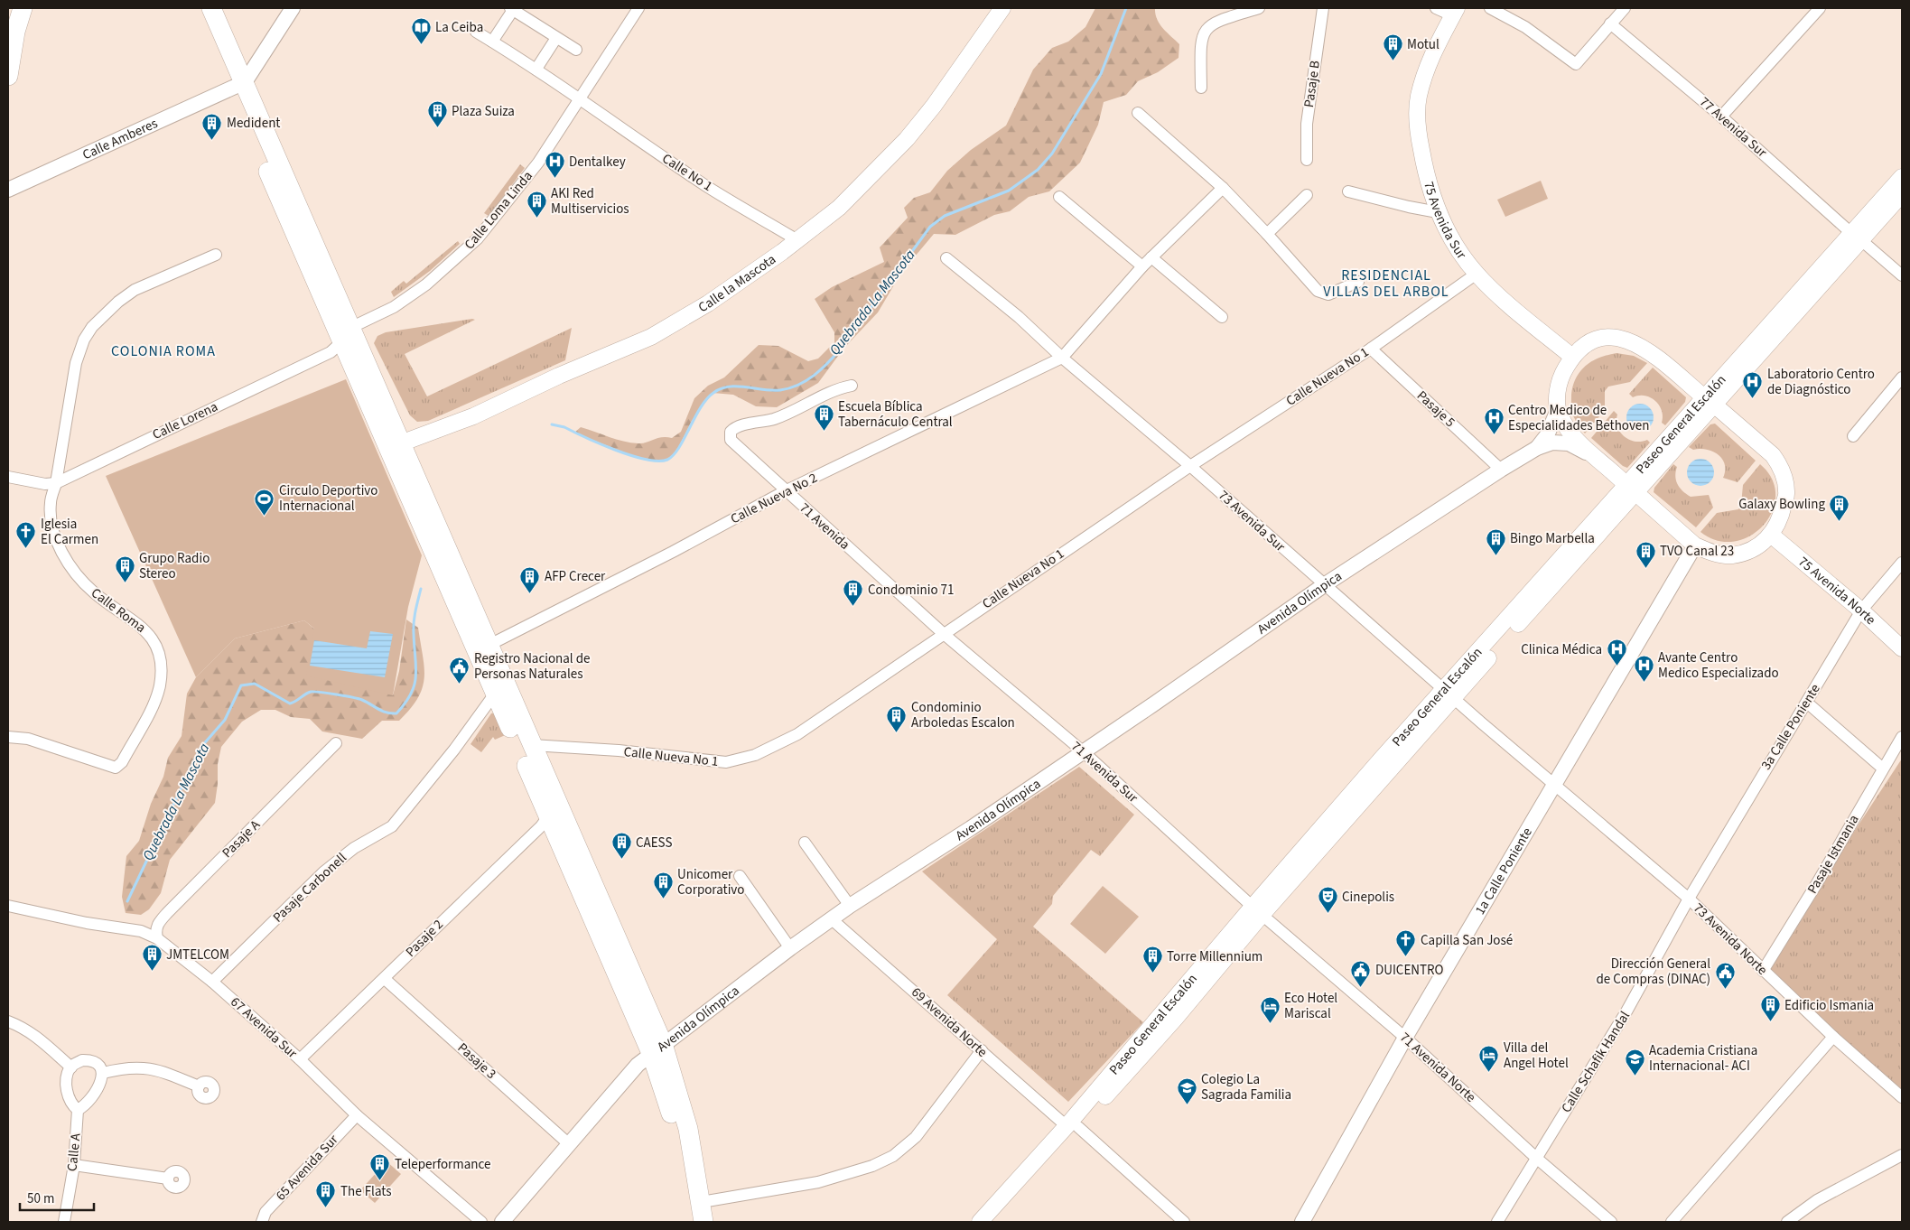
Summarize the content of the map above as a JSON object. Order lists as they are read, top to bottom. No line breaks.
{"streets":{"main road":["75 Avenida Sur","Calle la Mascota","Paseo General Escalón","75 Avenida Norte"],"street":["Pasaje B","77 Avenida Sur","Calle Amberes","Calle No 1","Calle Loma Linda","Calle Nueva No 1","Pasaje 5","Calle Lorena","Calle Nueva No 2","73 Avenida Sur","71 Avenida","Avenida Olímpica","Calle Roma","3a Calle Poniente","71 Avenida Sur","Pasaje A","Pasaje Istmania","1a Calle Poniente","Pasaje Carbonell","Pasaje 2","73 Avenida Norte","69 Avenida Norte","67 Avenida Sur","Pasaje 3","Calle Schafik Handal","71 Avenida Norte","Calle A","65 Avenida Sur"]},"crossings":[["77 Avenida Sur","Paseo General Escalón"],["Calle No 1","Calle Loma Linda"],["Calle No 1","Calle la Mascota"],["Calle Loma Linda","Calle Lorena"],["75 Avenida Sur","Calle Nueva No 1"],["75 Avenida Sur","Paseo General Escalón"],["75 Avenida Sur","Avenida Olímpica"],["Calle Nueva No 1","Pasaje 5"],["Calle Nueva No 1","73 Avenida Sur"],["Calle Nueva No 1","71 Avenida"],["Calle Nueva No 1","71 Avenida Sur"],["Pasaje 5","Avenida Olímpica"],["Calle Lorena","Calle Roma"],["Paseo General Escalón","73 Avenida Sur"],["Paseo General Escalón","75 Avenida Norte"],["Paseo General Escalón","Avenida Olímpica"],["Paseo General Escalón","71 Avenida Sur"],["Paseo General Escalón","1a Calle Poniente"],["Paseo General Escalón","69 Avenida Norte"],["Paseo General Escalón","71 Avenida Norte"],["Calle Nueva No 2","73 Avenida Sur"],["Calle Nueva No 2","71 Avenida"],["73 Avenida Sur","Avenida Olímpica"],["73 Avenida Sur","1a Calle Poniente"],["73 Avenida Sur","73 Avenida Norte"],["71 Avenida","71 Avenida Sur"],["75 Avenida Norte","3a Calle Poniente"],["75 Avenida Norte","1a Calle Poniente"],["Avenida Olímpica","71 Avenida Sur"],["Avenida Olímpica","69 Avenida Norte"],["Avenida Olímpica","Pasaje 3"],["3a Calle Poniente","73 Avenida Norte"],["3a Calle Poniente","Calle Schafik Handal"],["71 Avenida Sur","71 Avenida Norte"],["Pasaje A","67 Avenida Sur"],["Pasaje Istmania","73 Avenida Norte"],["1a Calle Poniente","73 Avenida Norte"],["1a Calle Poniente","71 Avenida Norte"],["Pasaje Carbonell","67 Avenida Sur"],["Pasaje 2","67 Avenida Sur"],["Pasaje 2","Pasaje 3"],["73 Avenida Norte","Calle Schafik Handal"],["67 Avenida Sur","65 Avenida Sur"],["Calle Schafik Handal","71 Avenida Norte"]],"districts":["RESIDENCIAL VILLAS DEL ARBOL","COLONIA ROMA"],"water":["Quebrada La Mascota"],"places":{"library":["La Ceiba"],"building":["Motul","Plaza Suiza","Medident","AKI Red Multiservicios","Escuela Bíblica Tabernáculo Central","Galaxy Bowling","Bingo Marbella","TVO Canal 23","Grupo Radio Stereo","AFP Crecer","Condominio 71","Condominio Arboledas Escalon","CAESS","Unicomer Corporativo","JMTELCOM","Torre Millennium","Edificio Ismania","Teleperformance","The Flats"],"hospital":["Dentalkey","Laboratorio Centro de Diagnóstico","Centro Medico de Especialidades Bethoven","Clinica Médica","Avante Centro Medico Especializado"],"sports":["Circulo Deportivo Internacional"],"church":["Iglesia El Carmen","Capilla San José"],"public building":["Registro Nacional de Personas Naturales","DUICENTRO","Dirección General de Compras (DINAC)"],"theatre":["Cinepolis"],"hotel":["Eco Hotel Mariscal","Villa del Angel Hotel"],"school or university":["Academia Cristiana Internacional- ACI","Colegio La Sagrada Familia"]},"scale_bar":"50 m"}
